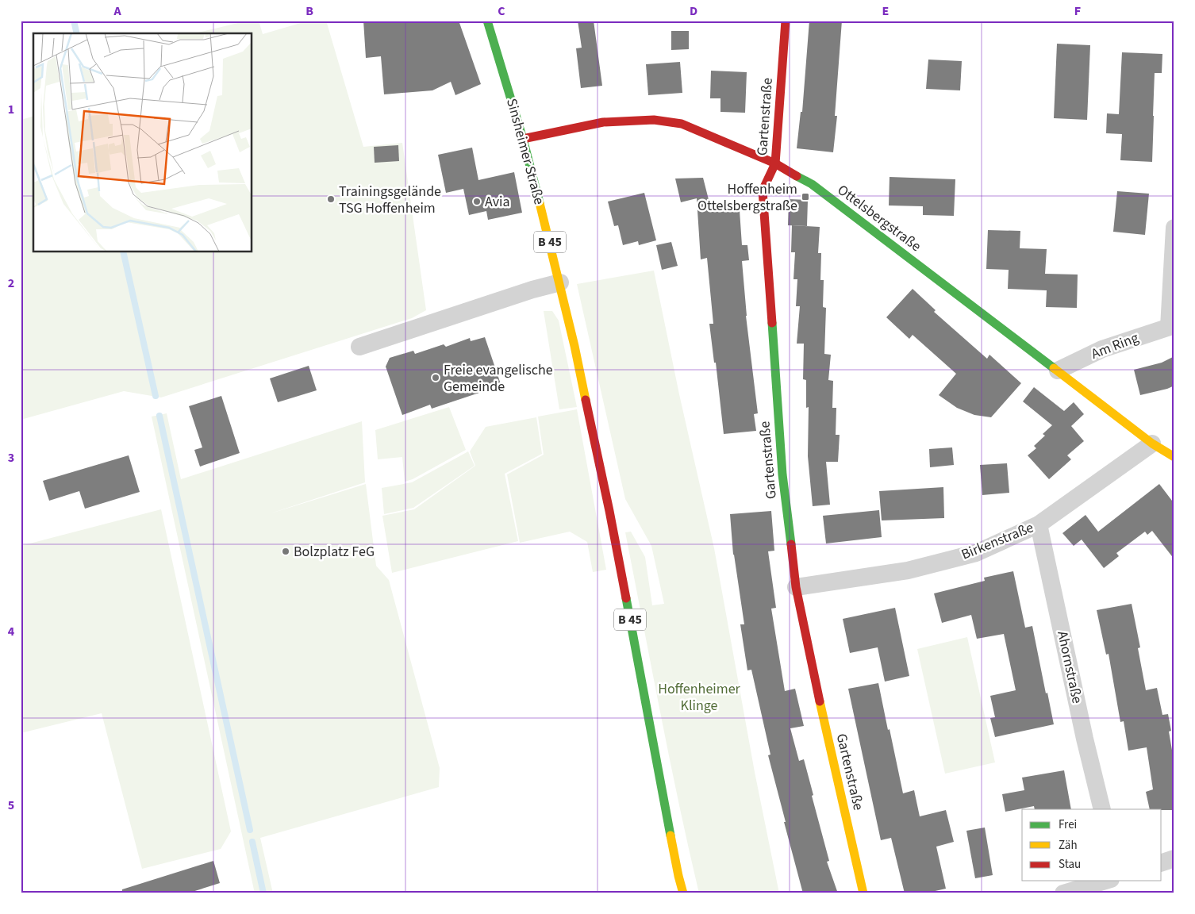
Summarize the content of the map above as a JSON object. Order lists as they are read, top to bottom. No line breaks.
{"streets":{"street":["Gartenstraße","Sinsheimer Straße","Ottelsbergstraße","B 45","Am Ring","Birkenstraße","Ahornstraße"]},"crossings":[["Gartenstraße","Ottelsbergstraße"],["Gartenstraße","Birkenstraße"],["Sinsheimer Straße","Ottelsbergstraße"],["Ottelsbergstraße","Am Ring"],["Ottelsbergstraße","Birkenstraße"],["Birkenstraße","Ahornstraße"]],"parks":["Hoffenheimer Klinge"],"places":{"transit":["Hoffenheim Ottelsbergstraße"],"other":["Trainingsgelände TSG Hoffenheim","Avia","Freie evangelische Gemeinde","Bolzplatz FeG"]},"legend":["Frei","Zäh","Stau"],"grid":{"columns":["A","B","C","D","E","F"],"rows":["1","2","3","4","5"]}}
